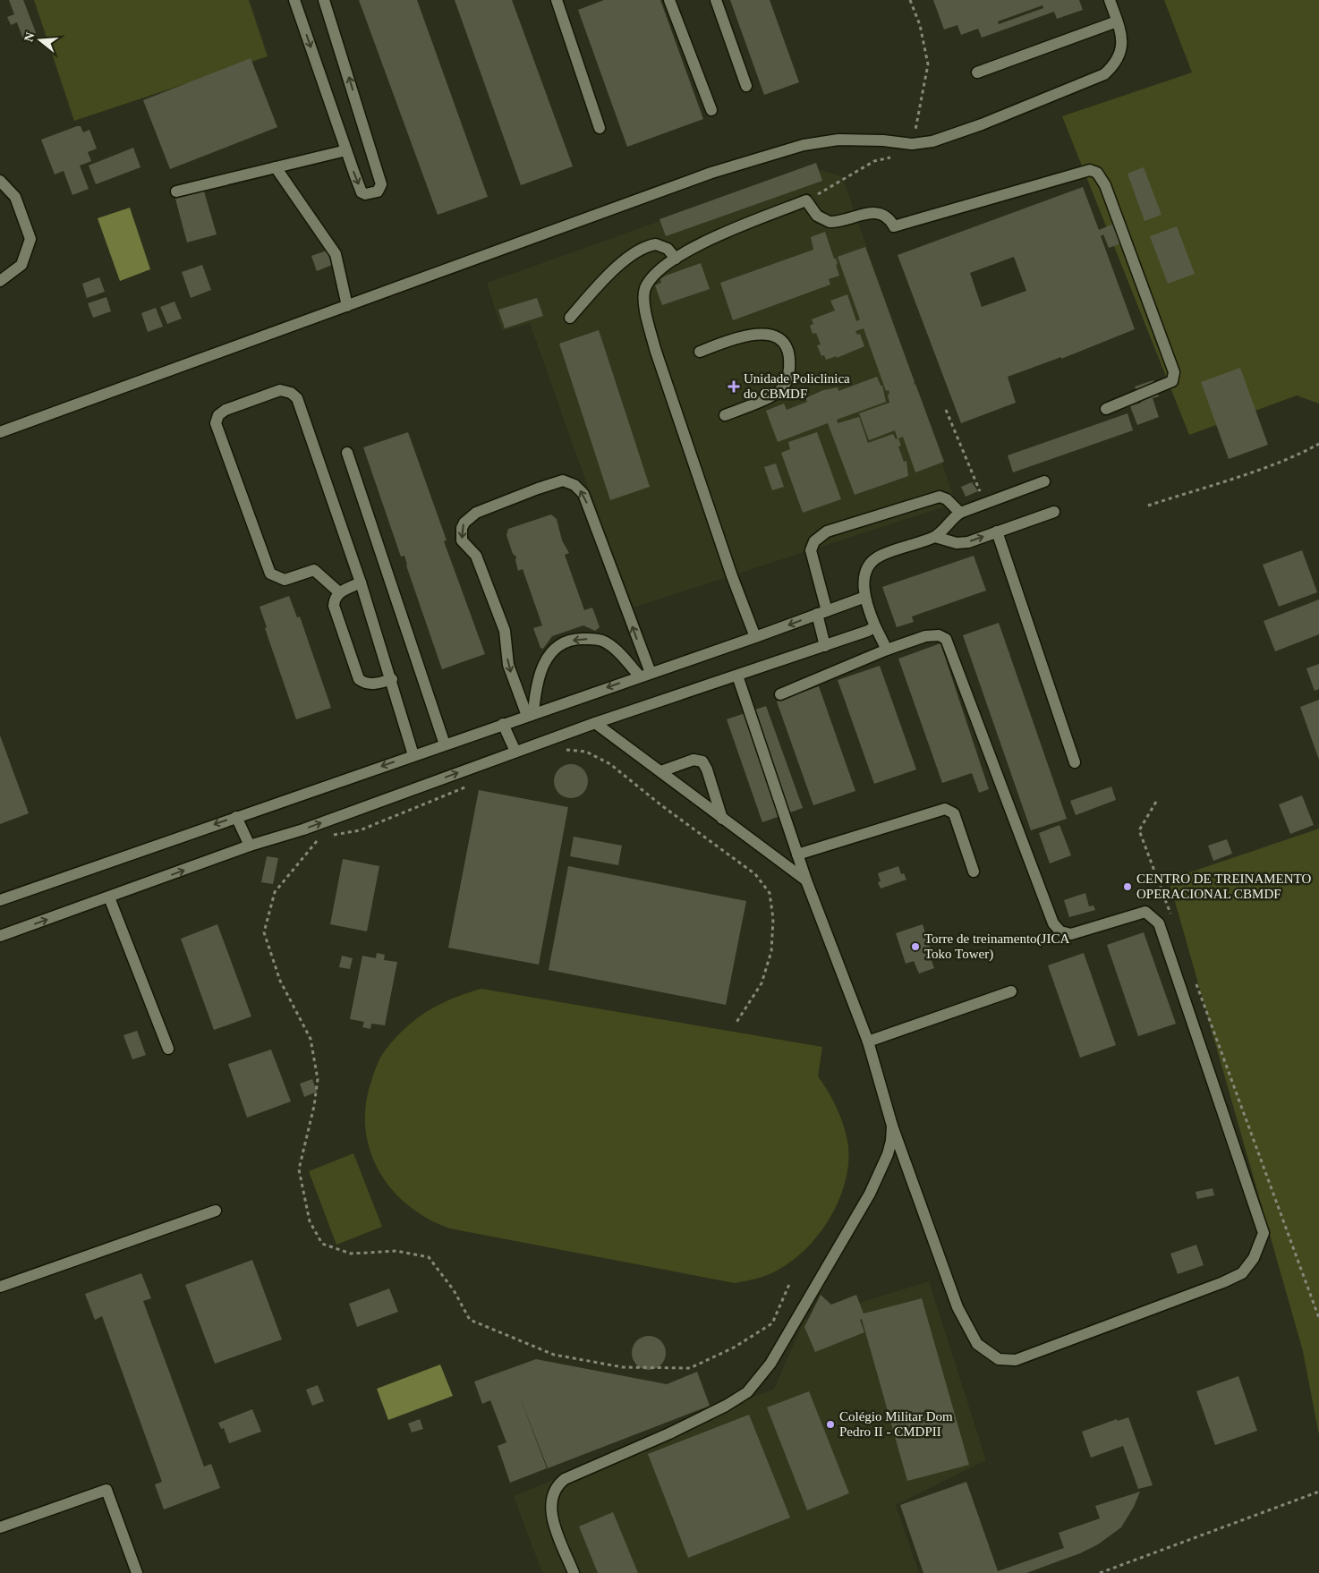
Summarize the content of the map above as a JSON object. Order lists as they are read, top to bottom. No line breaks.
{"places":{"health":["Unidade Policlinica do CBMDF"],"other":["CENTRO DE TREINAMENTO OPERACIONAL CBMDF","Torre de treinamento(JICA Toko Tower)","Colégio Militar Dom Pedro II - CMDPII"]},"north":"left"}
